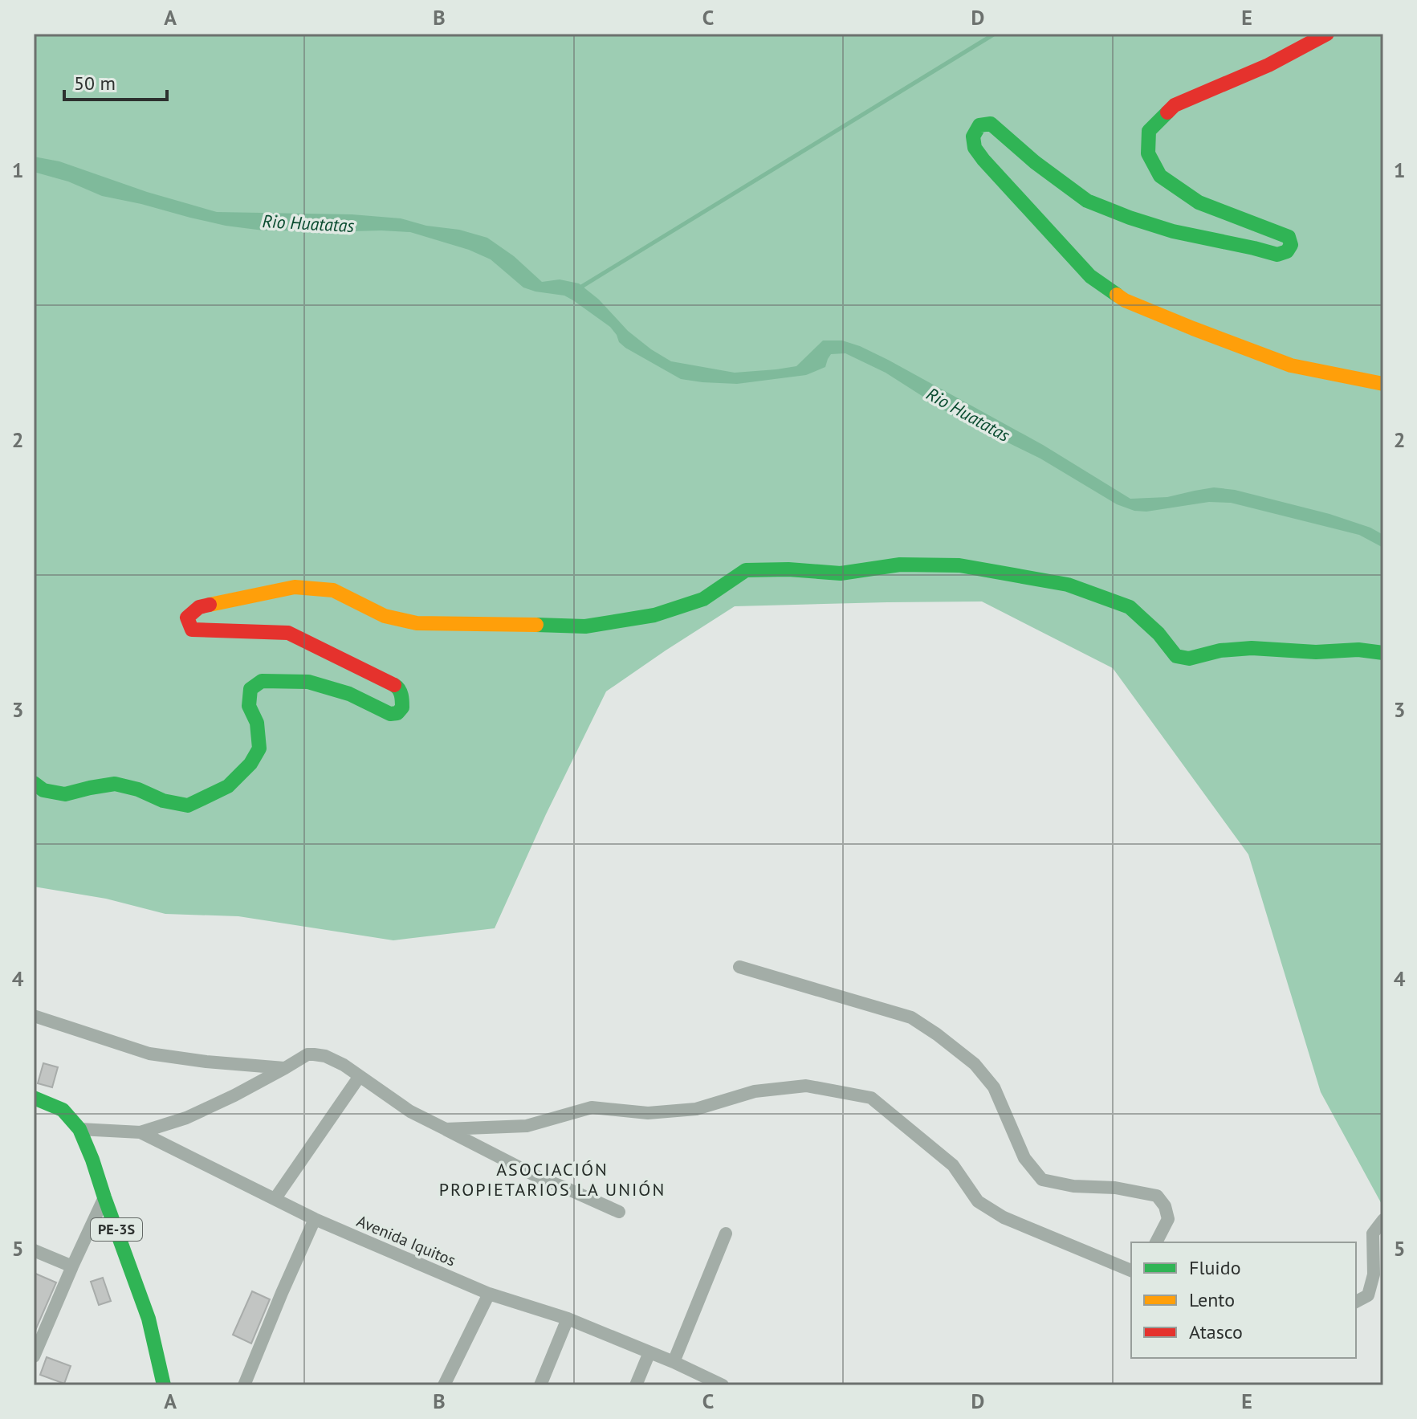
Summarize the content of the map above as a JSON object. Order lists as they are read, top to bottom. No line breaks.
{"streets":{"main road":["PE-3S"],"street":["Avenida Iquitos"]},"crossings":[["PE-3S","Avenida Iquitos"]],"districts":["ASOCIACIÓN PROPIETARIOS LA UNIÓN"],"water":["Rio Huatatas"],"legend":["Fluido","Lento","Atasco"],"scale_bar":"50 m","grid":{"columns":["A","B","C","D","E"],"rows":["1","2","3","4","5"]}}
